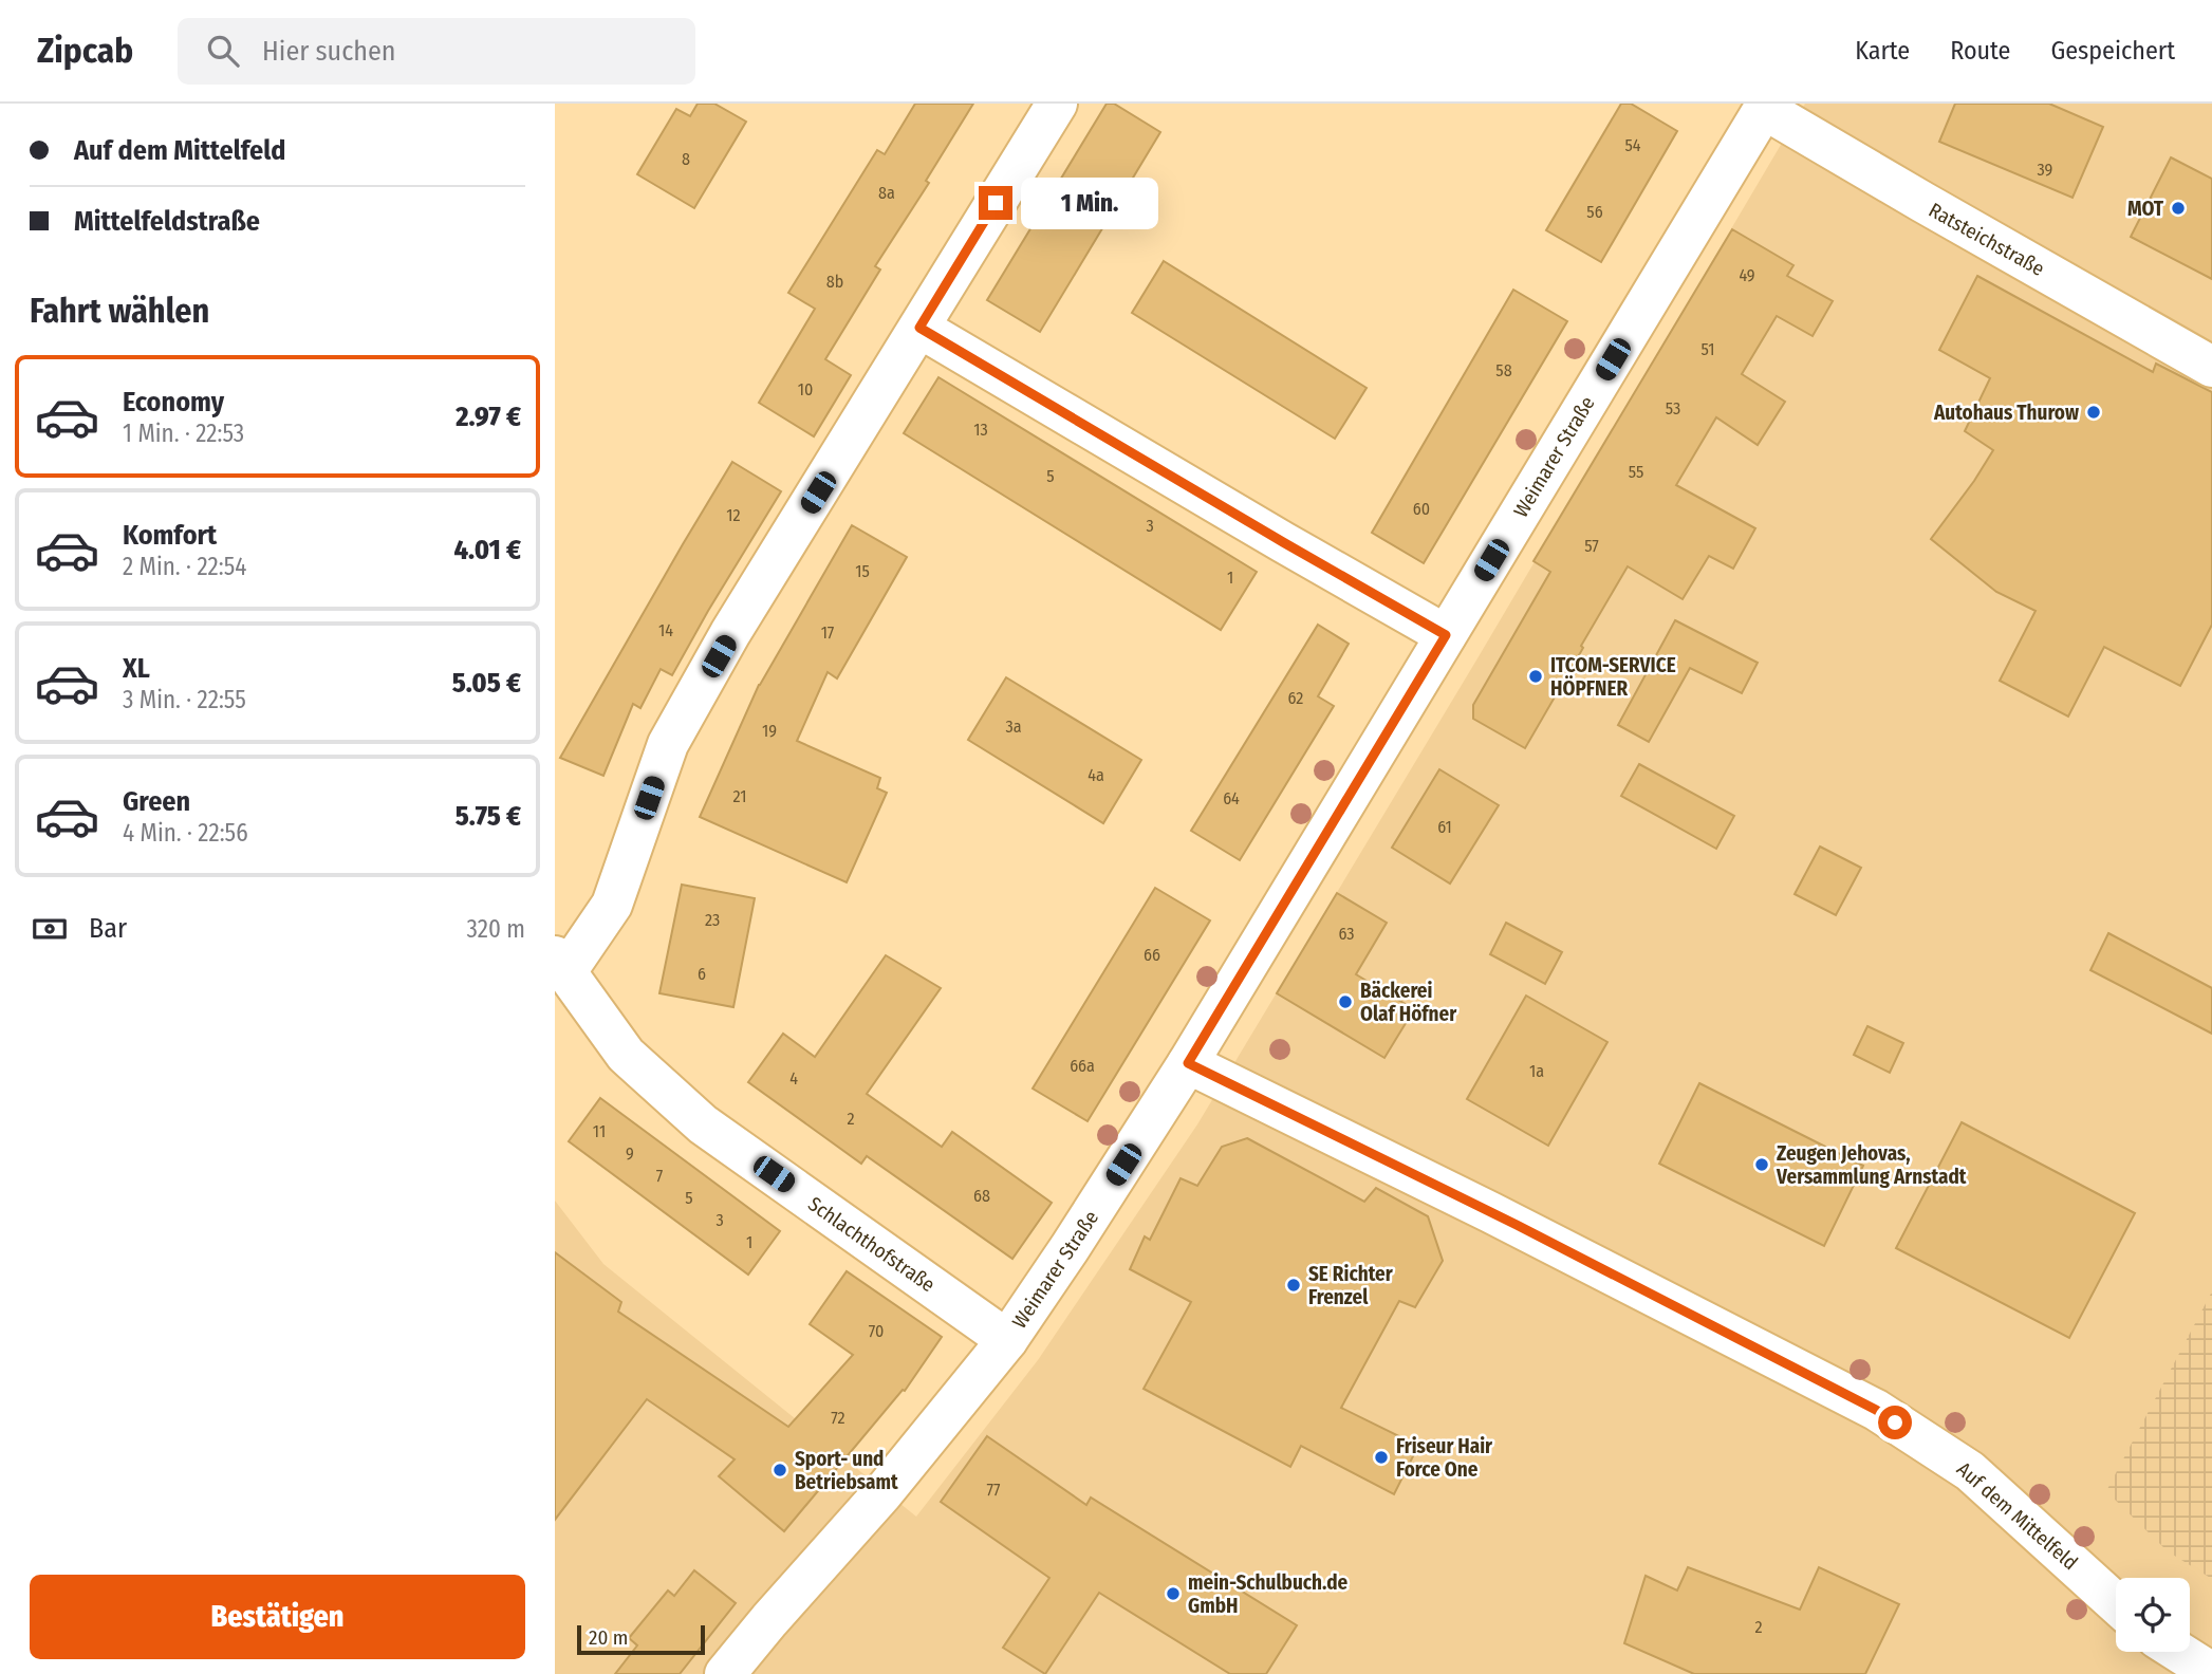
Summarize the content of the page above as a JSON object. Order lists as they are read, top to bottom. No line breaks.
{"streets":{"street":["Ratsteichstraße","Weimarer Straße","Schlachthofstraße","Auf dem Mittelfeld"]},"crossings":[["Ratsteichstraße","Weimarer Straße"],["Weimarer Straße","Schlachthofstraße"],["Weimarer Straße","Auf dem Mittelfeld"]],"places":["MOT","Autohaus Thurow","ITCOM-SERVICE HÖPFNER","Bäckerei Olaf Höfner","Zeugen Jehovas, Versammlung Arnstadt","SE Richter Frenzel","Friseur Hair Force One","Sport- und Betriebsamt","mein-Schulbuch.de GmbH"],"house_numbers":["54","8","39","8a","56","49","8b","51","58","10","53","13","55","5","60","12","3","57","15","1","14","17","62","3a","19","4a","21","64","61","23","63","66","6","66a","1a","4","2","11","9","7","68","5","3","1","70","72","77","2"],"scale_bar":"20 m","page":{"header":"Zipcab","search":"Hier suchen","nav":["Karte","Route","Gespeichert"],"banner":["Auf dem Mittelfeld","Mittelfeldstraße"],"bubble":"1 Min.","heading":"Fahrt wählen","list":[{"name":"Economy","note":"1 Min. · 22:53","value":"2.97 €"},{"name":"Komfort","note":"2 Min. · 22:54","value":"4.01 €"},{"name":"XL","note":"3 Min. · 22:55","value":"5.05 €"},{"name":"Green","note":"4 Min. · 22:56","value":"5.75 €"}],"pay":["Bar","320 m"],"buttons":"Bestätigen","scale":"20 m"}}
